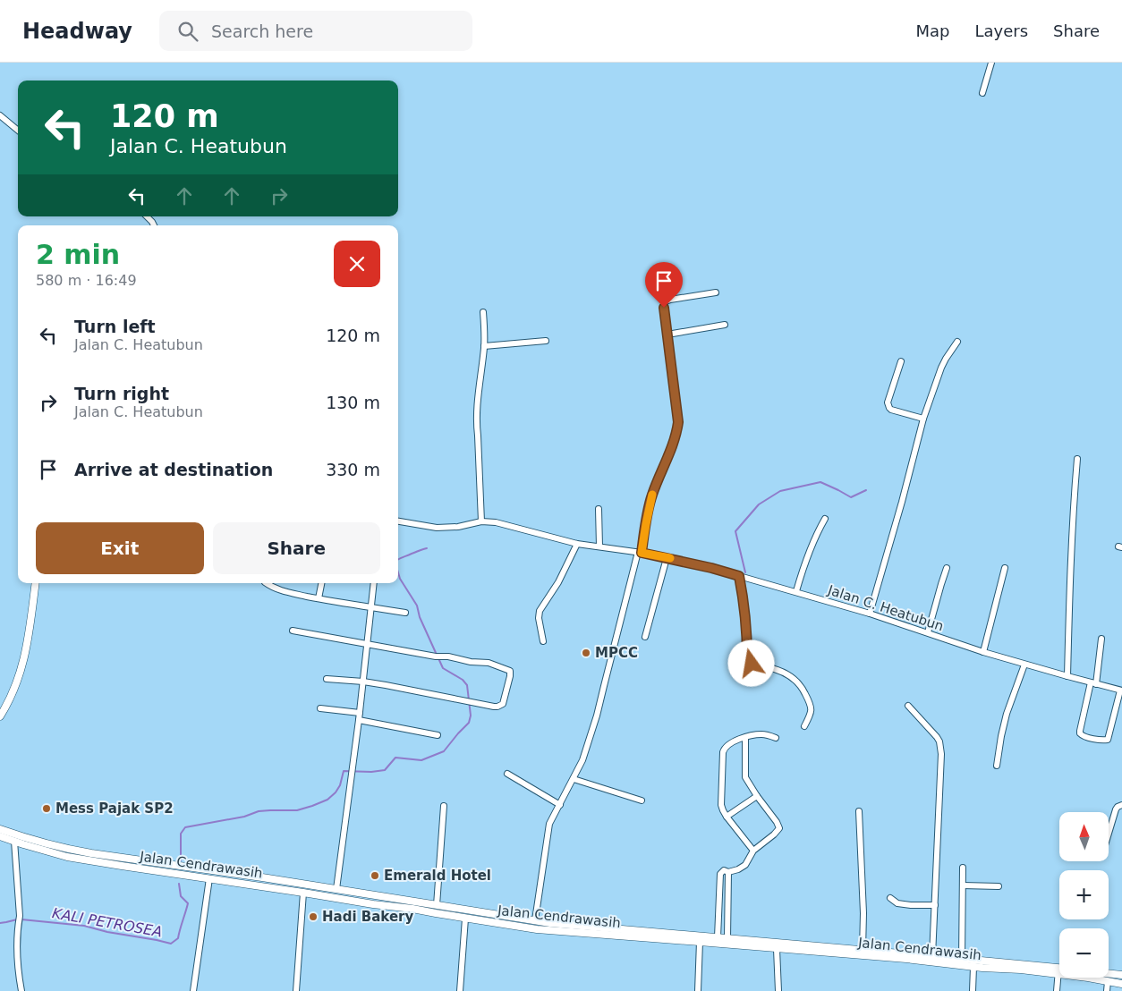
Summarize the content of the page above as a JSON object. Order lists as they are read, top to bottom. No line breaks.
{"streets":{"main road":["Jalan Cendrawasih"],"street":["Jalan C. Heatubun"]},"water":["KALI PETROSEA"],"places":["MPCC","Mess Pajak SP2","Emerald Hotel","Hadi Bakery"],"north":"top","page":{"header":"Headway","search":"Search here","nav":["Map","Layers","Share"],"turn":["120 m","Jalan C. Heatubun"],"heading":["2 min","580 m · 16:49"],"list":[{"name":"Turn left","note":"Jalan C. Heatubun","value":"120 m"},{"name":"Turn right","note":"Jalan C. Heatubun","value":"130 m"},{"name":"Arrive at destination","value":"330 m"}],"buttons":["Exit","Share"],"map_buttons":["+","−"]}}
